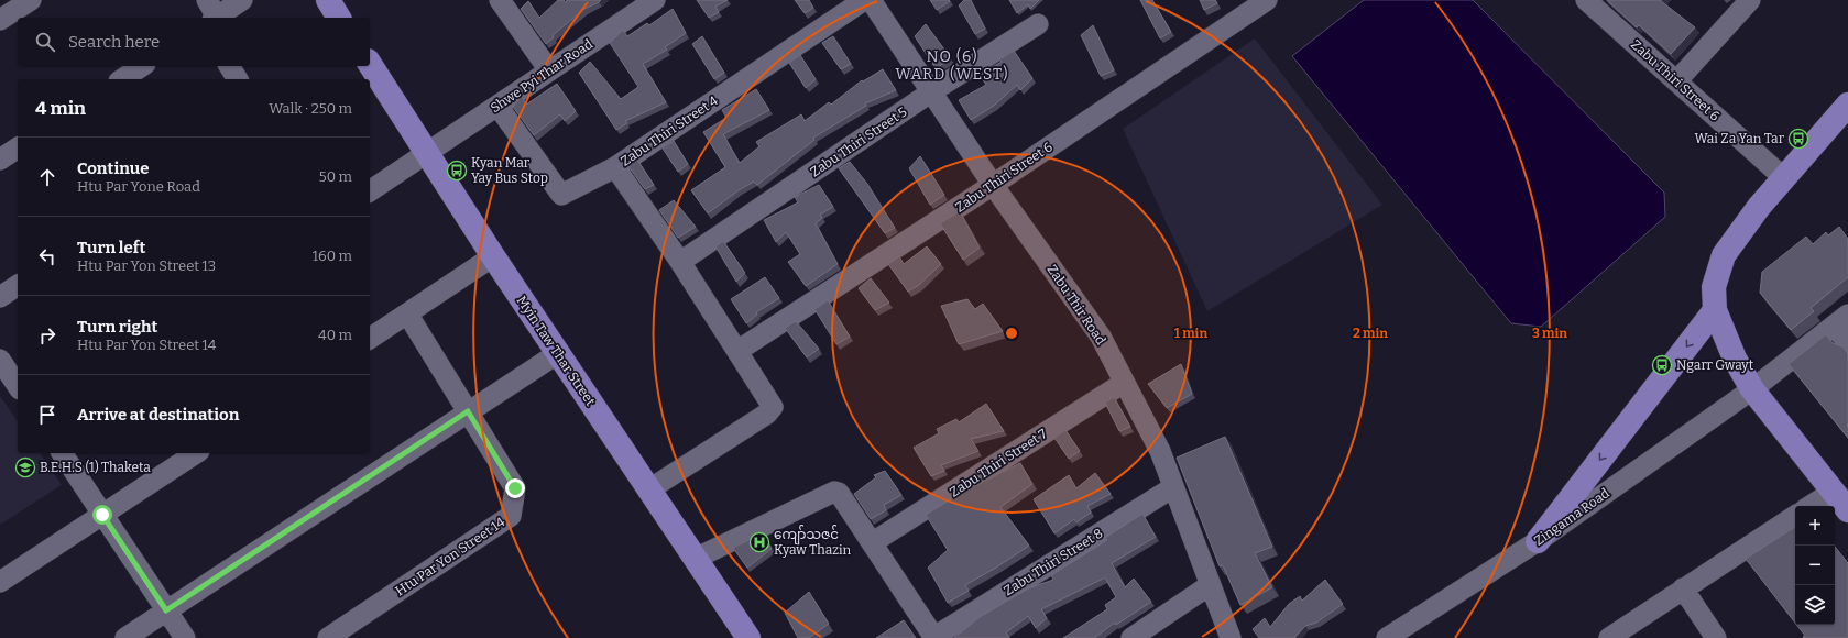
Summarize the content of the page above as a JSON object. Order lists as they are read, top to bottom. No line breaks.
{"streets":{"main road":["Myin Taw Thar Street"],"street":["Shwe Pyi Thar Road","Zabu Thiri Street 6","Zabu Thiri Street 4","Zabu Thiri Street 5","Zabu Thir Road","Zabu Thiri Street 7","Zingama Road","Htu Par Yon Street 14","Zabu Thiri Street 8"]},"crossings":[["Shwe Pyi Thar Road","Zabu Thiri Street 4"],["Shwe Pyi Thar Road","Myin Taw Thar Street"],["Zabu Thiri Street 6","Zabu Thir Road"],["Zabu Thiri Street 5","Zabu Thir Road"],["Zabu Thir Road","Zabu Thiri Street 7"],["Zabu Thir Road","Zabu Thiri Street 8"]],"districts":["NO (6) WARD (WEST)"],"places":{"bus stop":["Wai Za Yan Tar","Kyan Mar Yay Bus Stop","Ngarr Gwayt"],"school or university":["B.E.H.S (1) Thaketa"],"hospital":["ကျော်သဇင် Kyaw Thazin"]},"page":{"search":"Search here","heading":["4 min","Walk · 250 m"],"list":[["Continue","Htu Par Yone Road","50 m"],["Turn left","Htu Par Yon Street 13","160 m"],["Turn right","Htu Par Yon Street 14","40 m"],"Arrive at destination"],"map_buttons":["+","−"]},"rings":["1 min","2 min","3 min"]}
